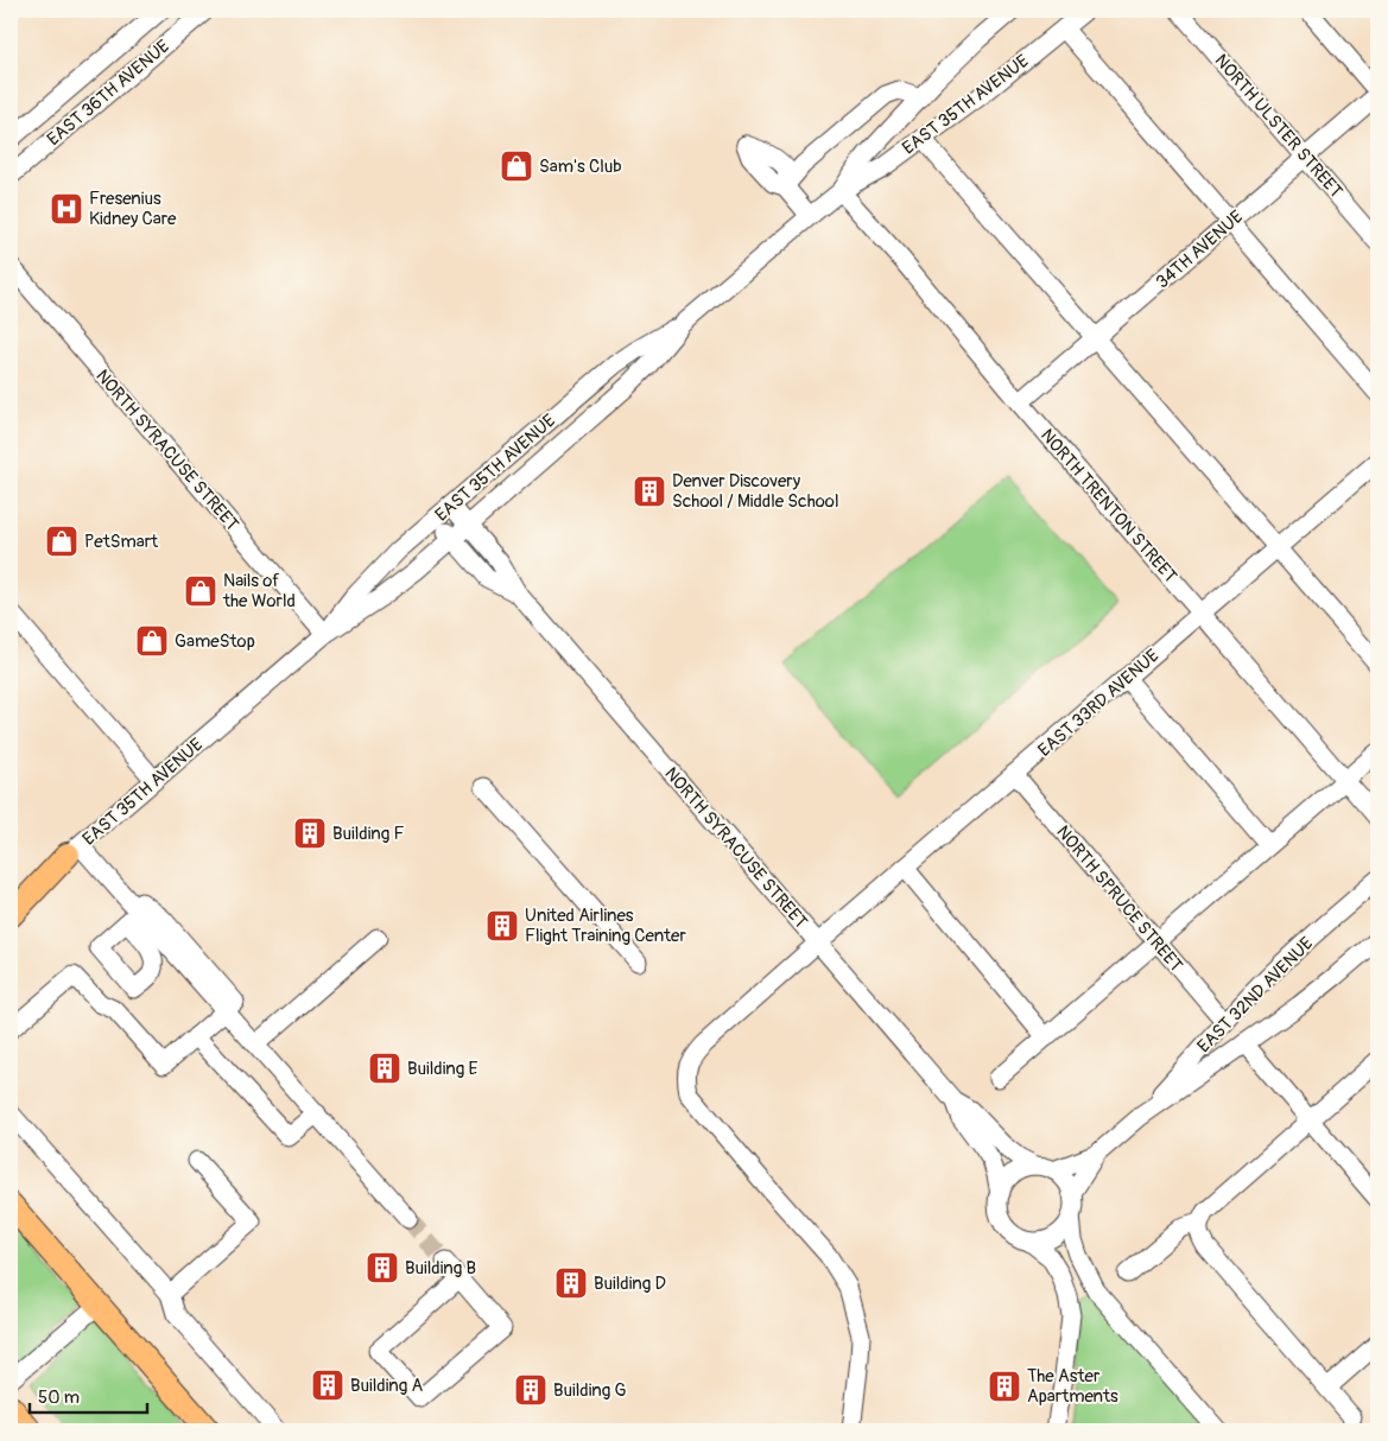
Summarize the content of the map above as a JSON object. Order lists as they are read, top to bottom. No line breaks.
{"streets":{"street":["EAST 36TH AVENUE","EAST 35TH AVENUE","NORTH ULSTER STREET","34TH AVENUE","NORTH SYRACUSE STREET","NORTH TRENTON STREET","EAST 33RD AVENUE","NORTH SPRUCE STREET","EAST 32ND AVENUE"]},"crossings":[["EAST 35TH AVENUE","NORTH SYRACUSE STREET"],["EAST 35TH AVENUE","NORTH TRENTON STREET"],["NORTH ULSTER STREET","34TH AVENUE"],["34TH AVENUE","NORTH TRENTON STREET"],["NORTH SYRACUSE STREET","EAST 33RD AVENUE"],["NORTH SYRACUSE STREET","EAST 32ND AVENUE"],["NORTH TRENTON STREET","EAST 33RD AVENUE"],["EAST 33RD AVENUE","NORTH SPRUCE STREET"],["NORTH SPRUCE STREET","EAST 32ND AVENUE"]],"places":{"shop":["Sam's Club","PetSmart","Nails of the World","GameStop"],"hospital":["Fresenius Kidney Care"],"building":["Denver Discovery School / Middle School","Building F","United Airlines Flight Training Center","Building E","Building B","Building D","Building A","The Aster Apartments","Building G"]},"scale_bar":"50 m"}
